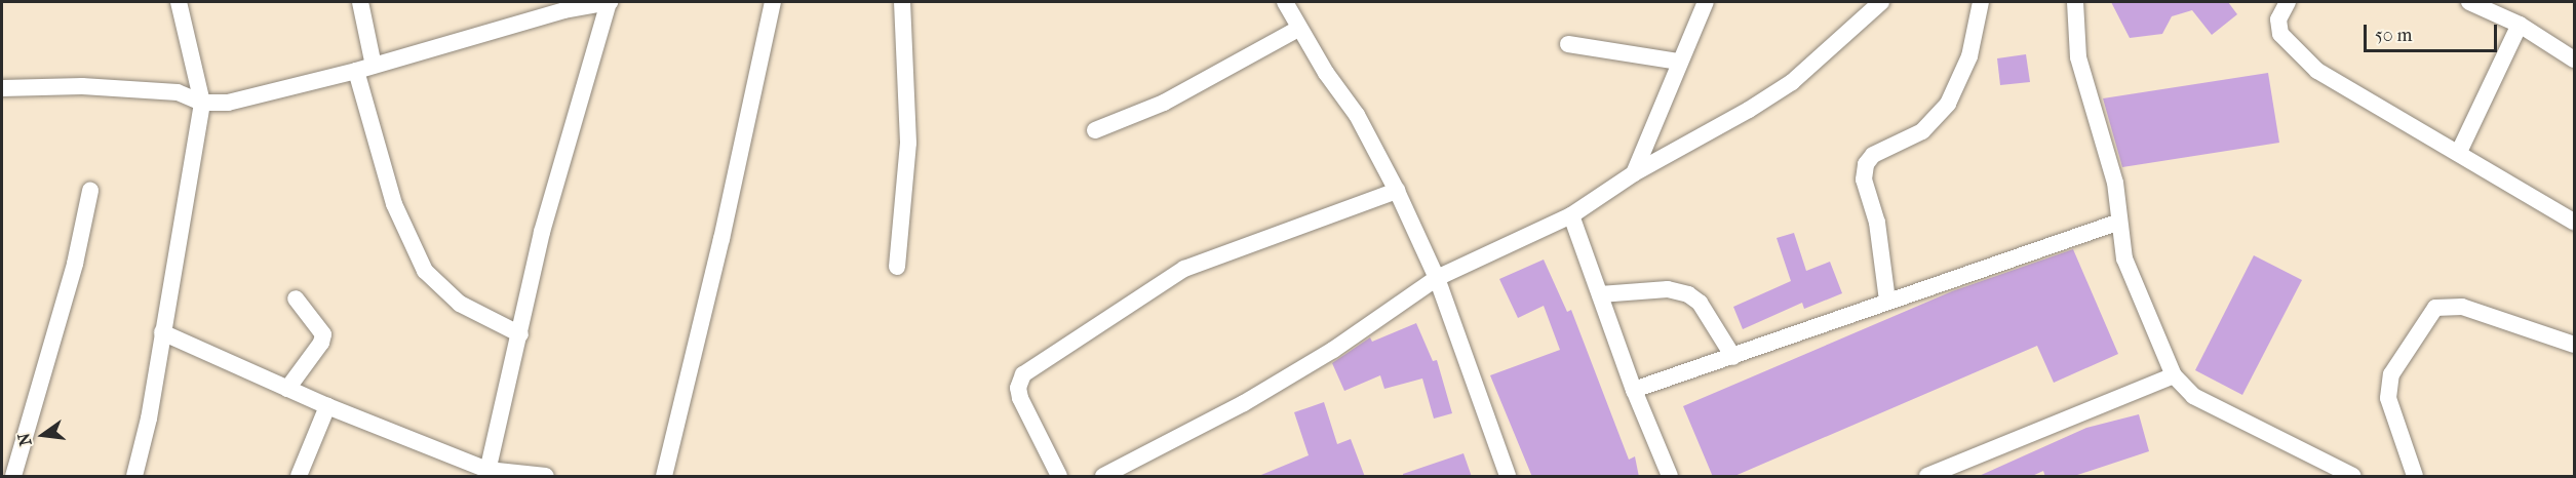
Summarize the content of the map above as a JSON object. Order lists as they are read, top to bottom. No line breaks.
{"scale_bar":"50 m","north":"left"}
